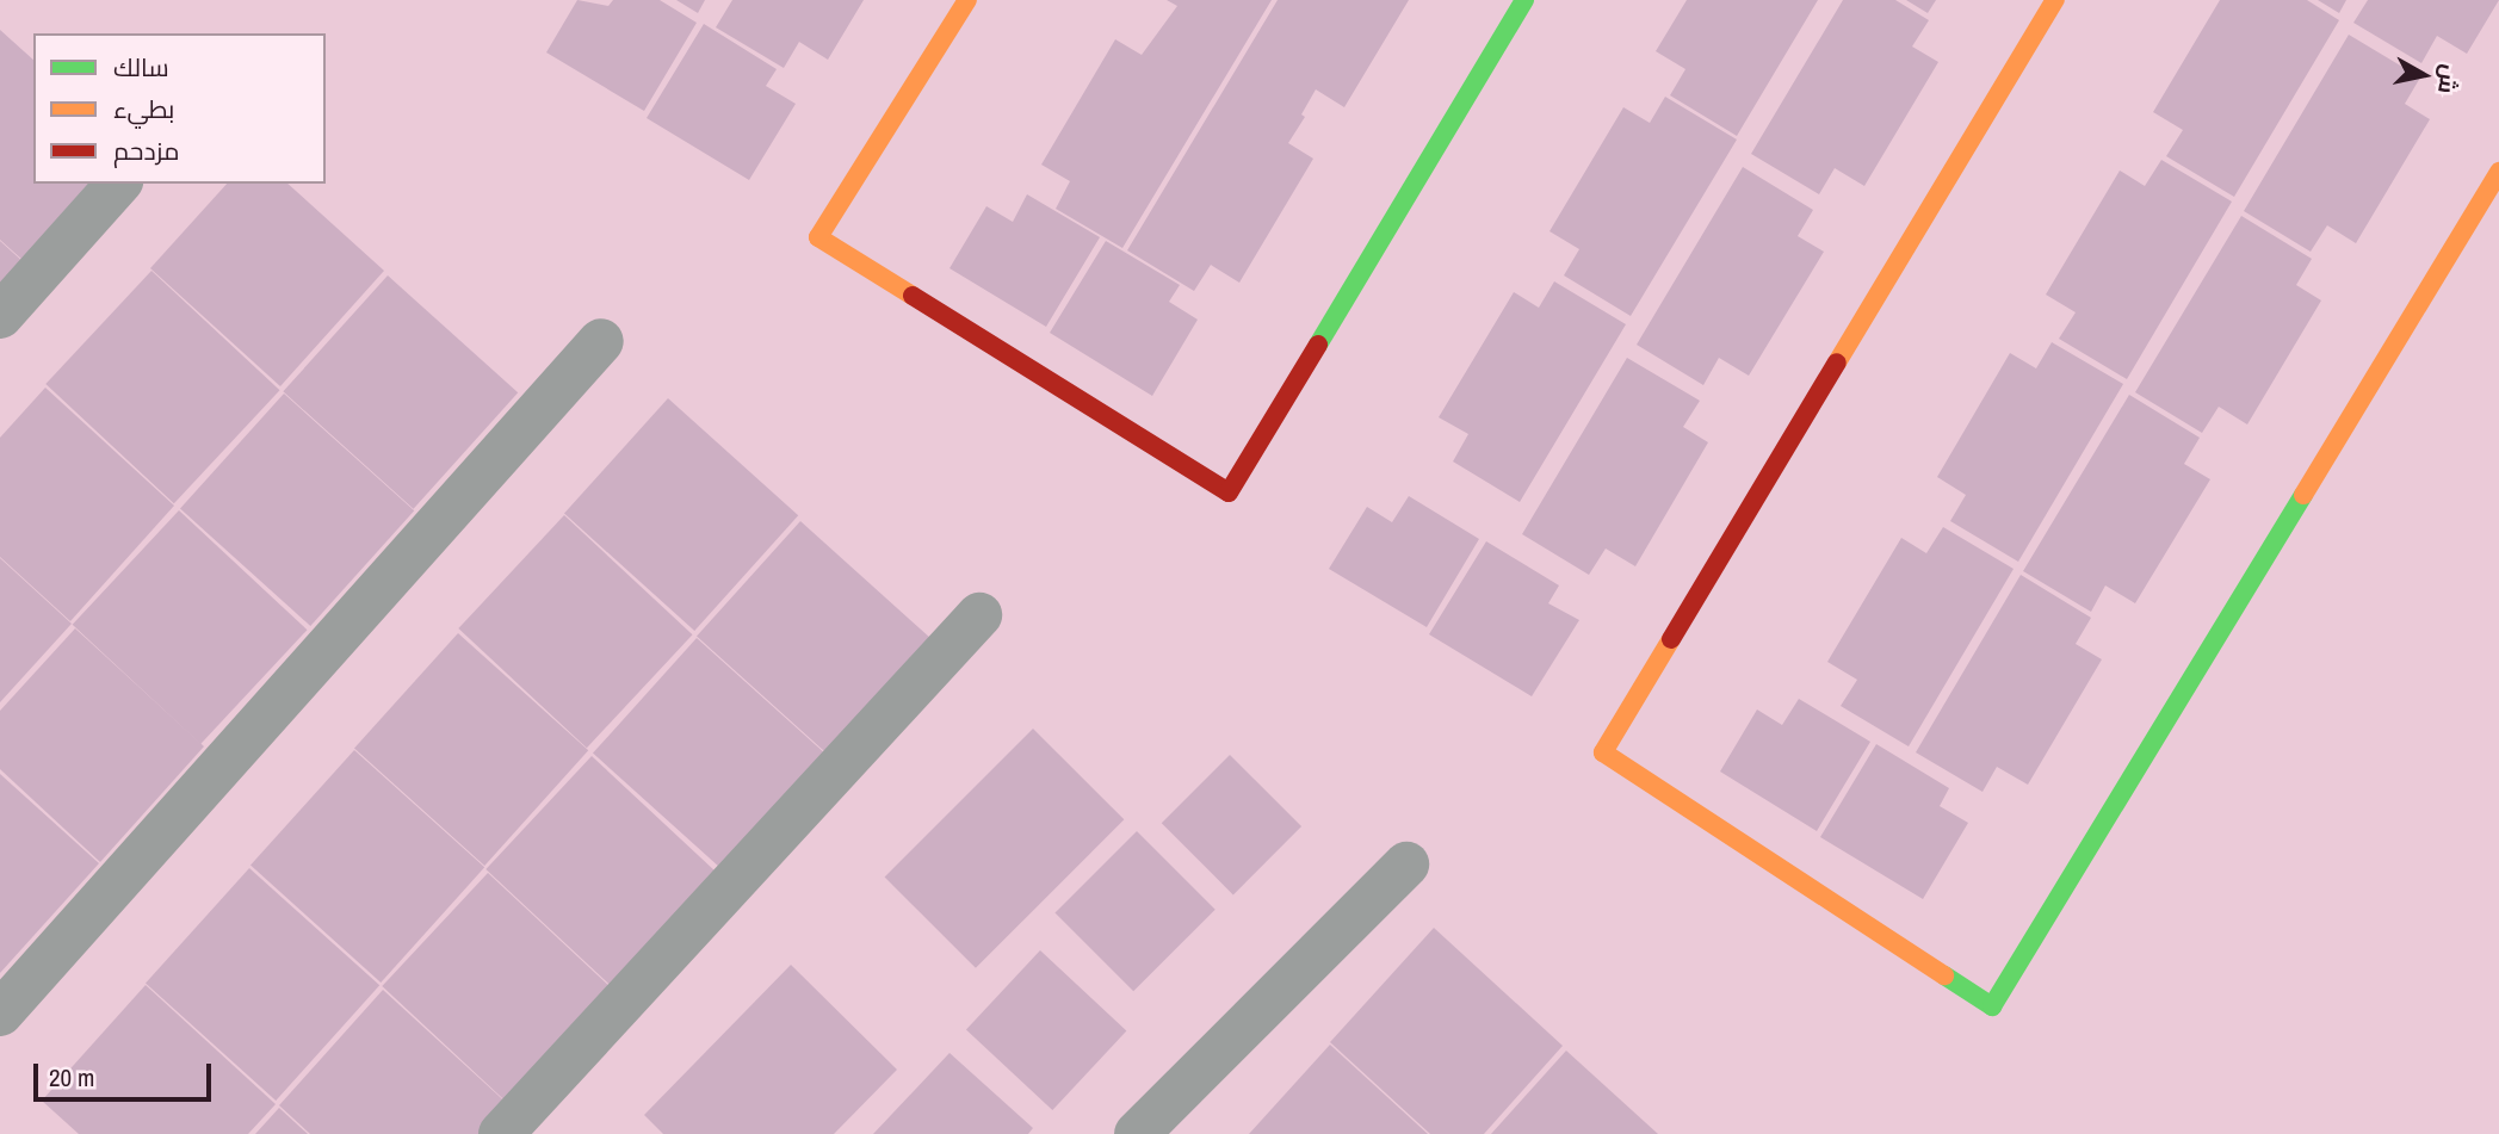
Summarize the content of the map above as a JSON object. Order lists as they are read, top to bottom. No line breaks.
{"legend":["سالك","بطيء","مزدحم"],"scale_bar":"20 m","north":"right"}
